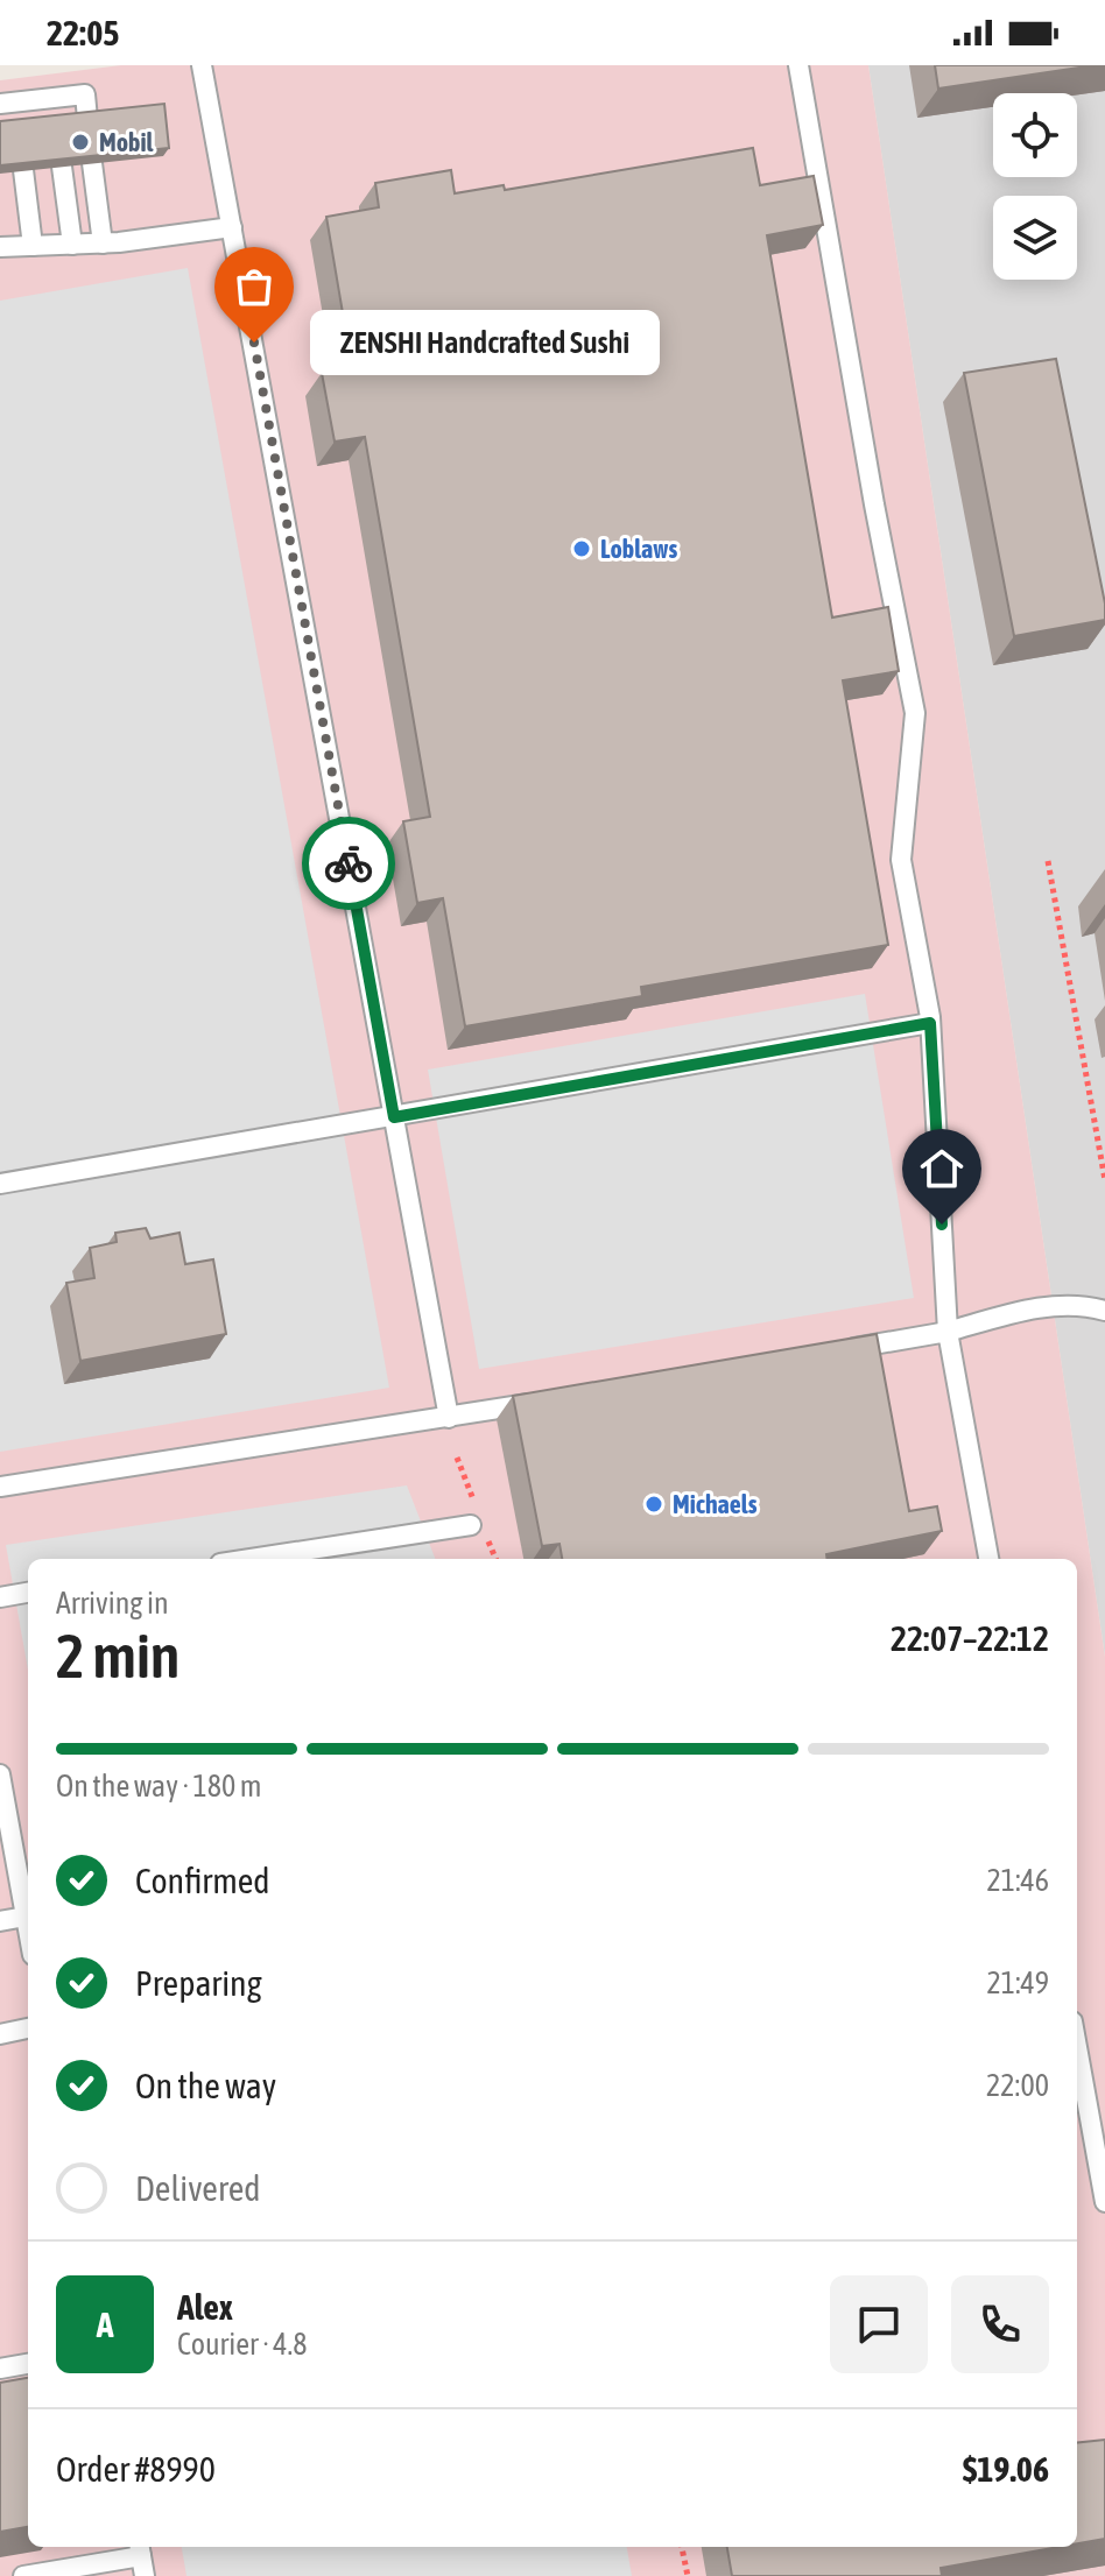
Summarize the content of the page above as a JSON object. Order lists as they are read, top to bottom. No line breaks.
{"places":["Mobil","ZENSHI Handcrafted Sushi","Loblaws","Michaels"],"page":{"status":"22:05","bubble":"ZENSHI Handcrafted Sushi","heading":["2 min","Arriving in","22:07–22:12"],"panel":["Alex","Courier · 4.8","Order #8990","$19.06"],"bar":"On the way · 180 m","list":[["Confirmed","21:46"],["Preparing","21:49"],["On the way","22:00"],"Delivered"],"round":"A"}}
